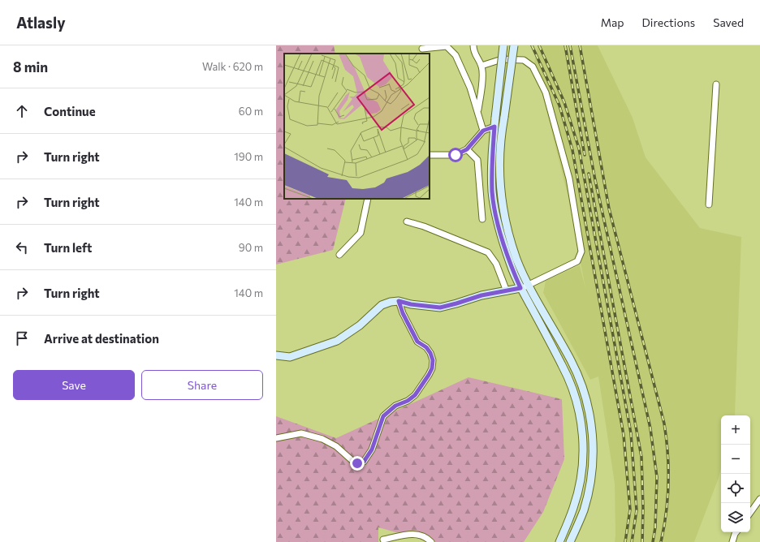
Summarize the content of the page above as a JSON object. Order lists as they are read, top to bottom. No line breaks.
{"page":{"header":"Atlasly","nav":["Map","Directions","Saved"],"heading":["8 min","Walk · 620 m"],"list":[["Continue","60 m"],["Turn right","190 m"],["Turn right","140 m"],["Turn left","90 m"],["Turn right","140 m"],"Arrive at destination"],"buttons":["Save","Share"],"map_buttons":["+","−"]}}
